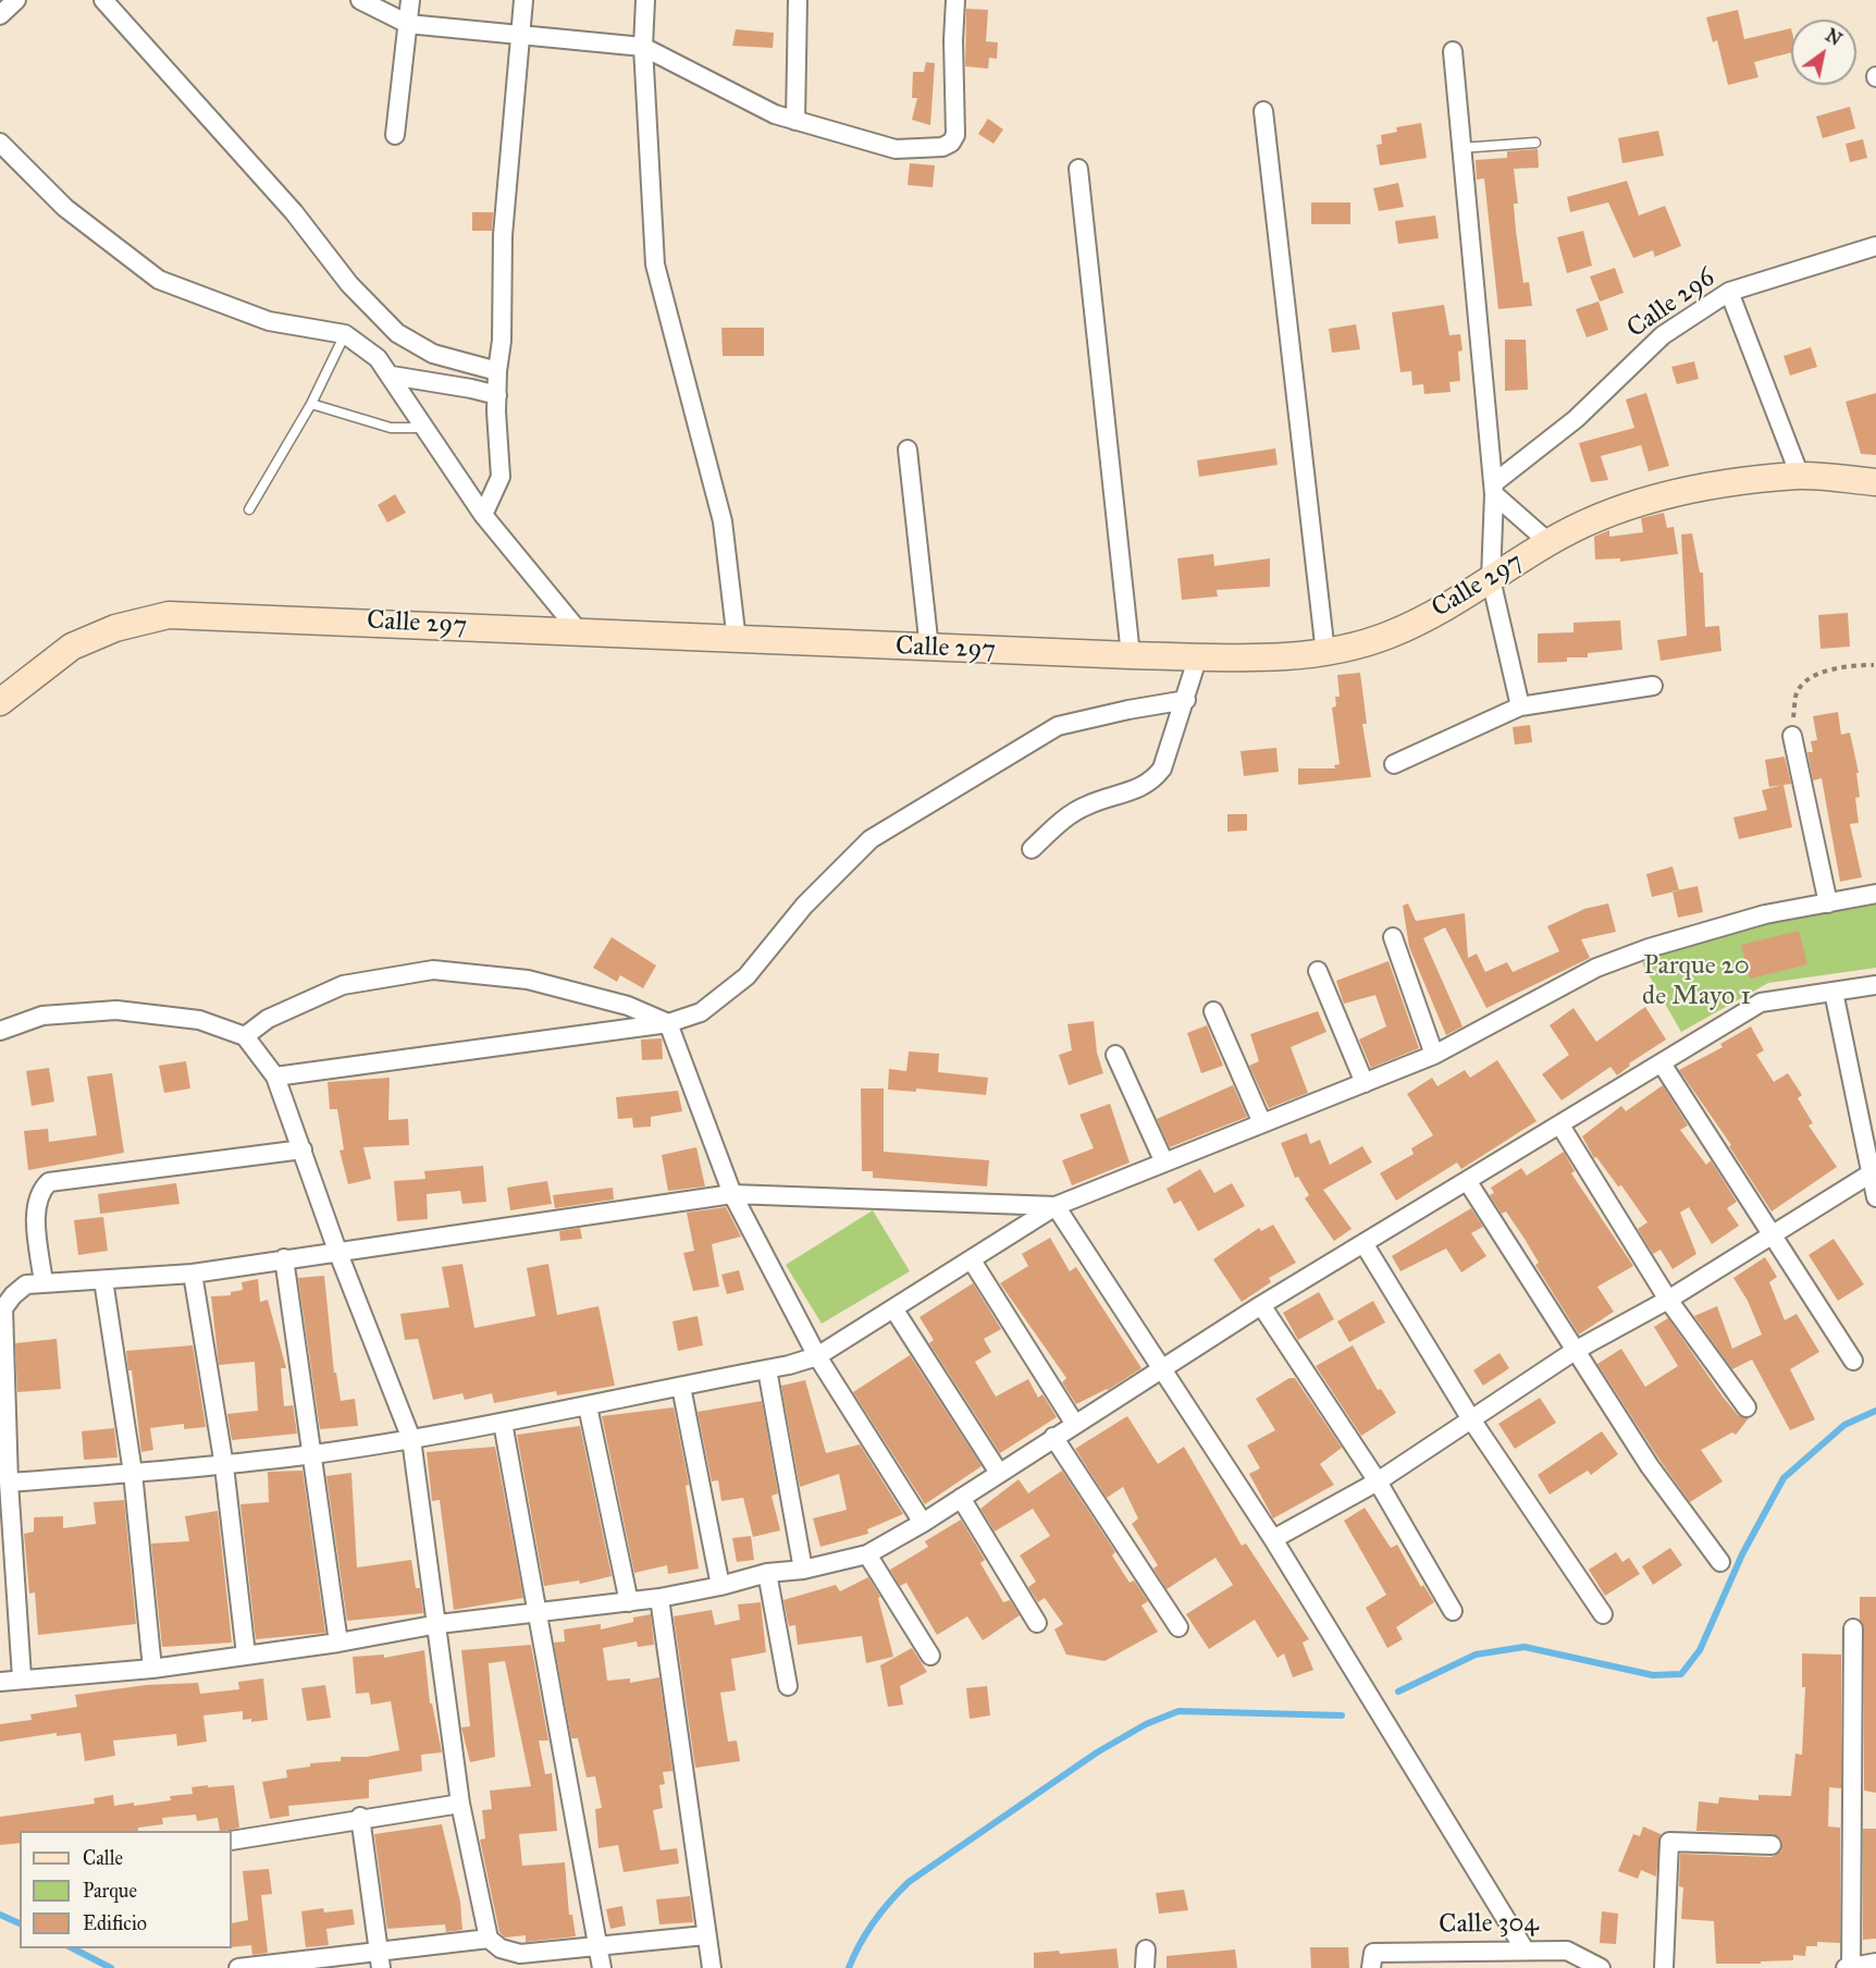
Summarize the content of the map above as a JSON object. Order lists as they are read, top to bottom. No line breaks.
{"streets":{"street":["Calle 296","Calle 297","Calle 304"]},"parks":["Parque 20 de Mayo 1"],"legend":["Calle","Parque","Edificio"],"north":"top right"}
